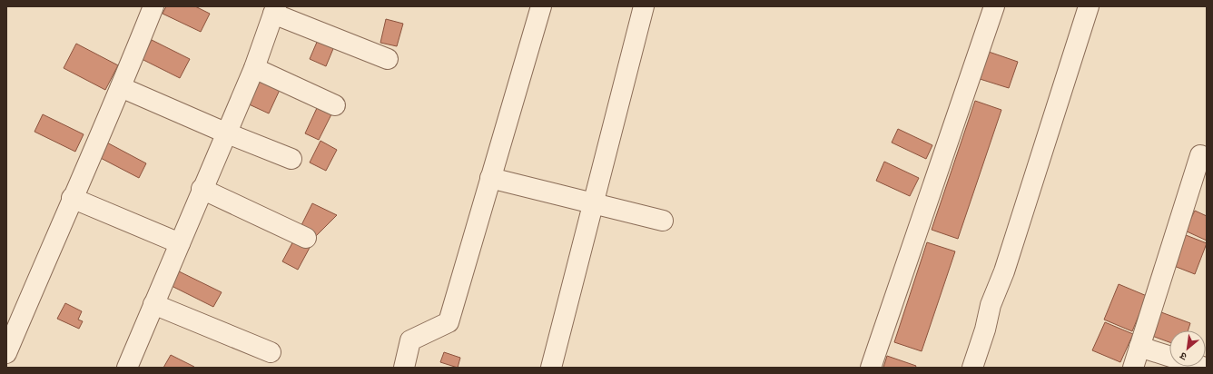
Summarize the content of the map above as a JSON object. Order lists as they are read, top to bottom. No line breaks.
{"north":"bottom left"}
